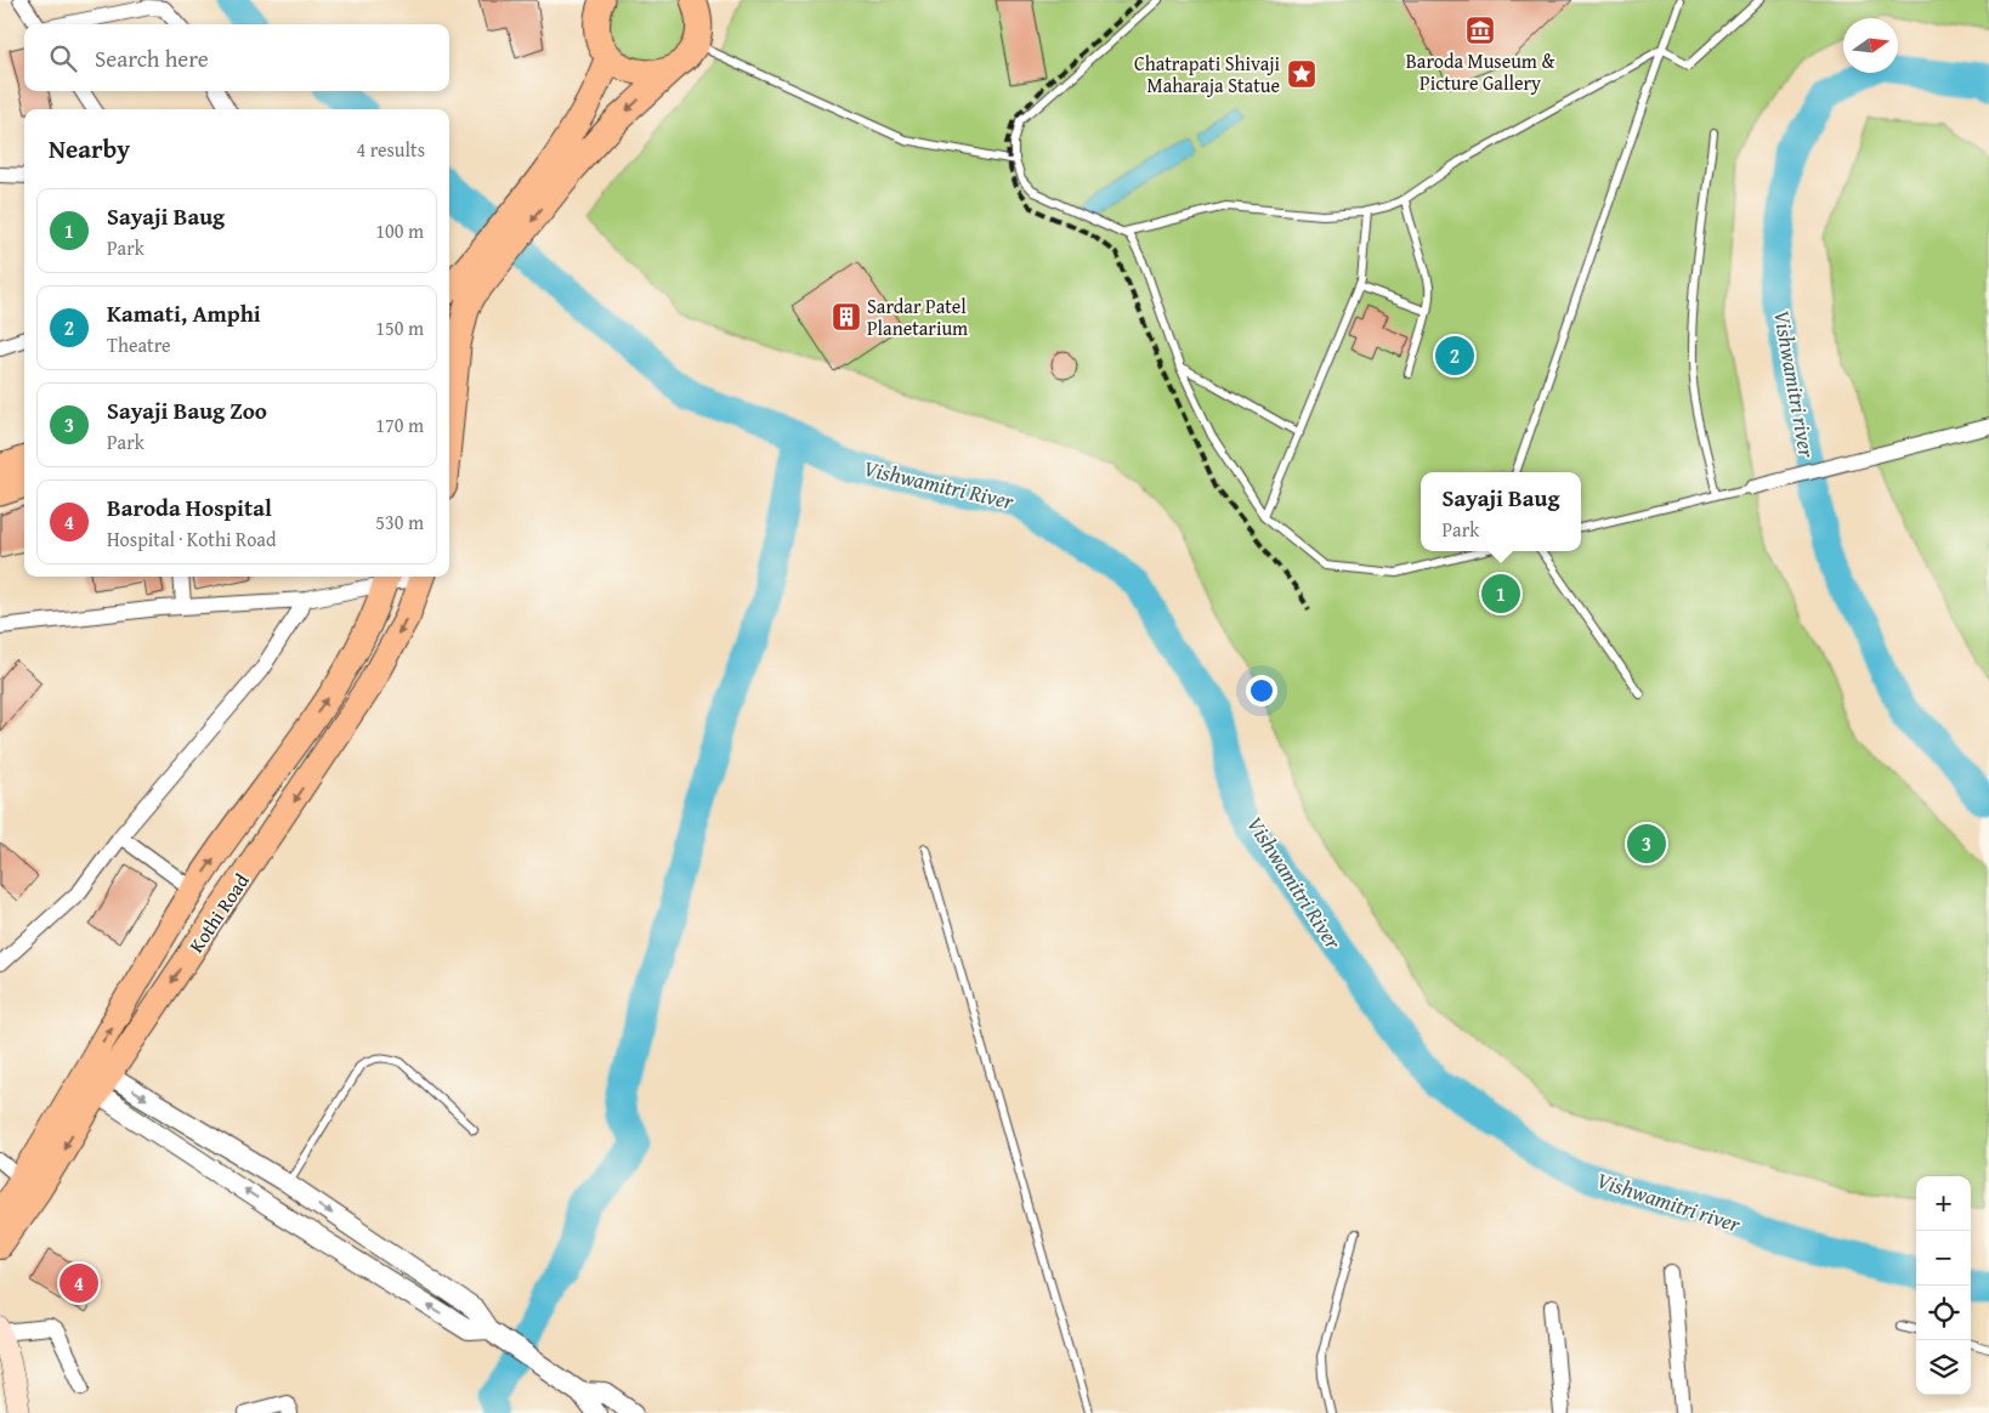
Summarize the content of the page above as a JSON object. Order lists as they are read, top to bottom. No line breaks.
{"streets":{"main road":["Kothi Road"]},"water":["Vishwamitri river","Vishwamitri River"],"places":{"museum":["Baroda Museum & Picture Gallery"],"place":["Chatrapati Shivaji Maharaja Statue"],"building":["Sardar Patel Planetarium"]},"north":"right","page":{"search":"Search here","heading":["Nearby","4 results"],"list":[{"mark":"1","name":"Sayaji Baug","note":"Park","value":"100 m"},{"mark":"2","name":"Kamati, Amphi","note":"Theatre","value":"150 m"},{"mark":"3","name":"Sayaji Baug Zoo","note":"Park","value":"170 m"},{"mark":"4","name":"Baroda Hospital","note":"Hospital · Kothi Road","value":"530 m"}],"pins":["2","1","3","4"],"popup":["Sayaji Baug","Park"],"map_buttons":["+","−"]}}
